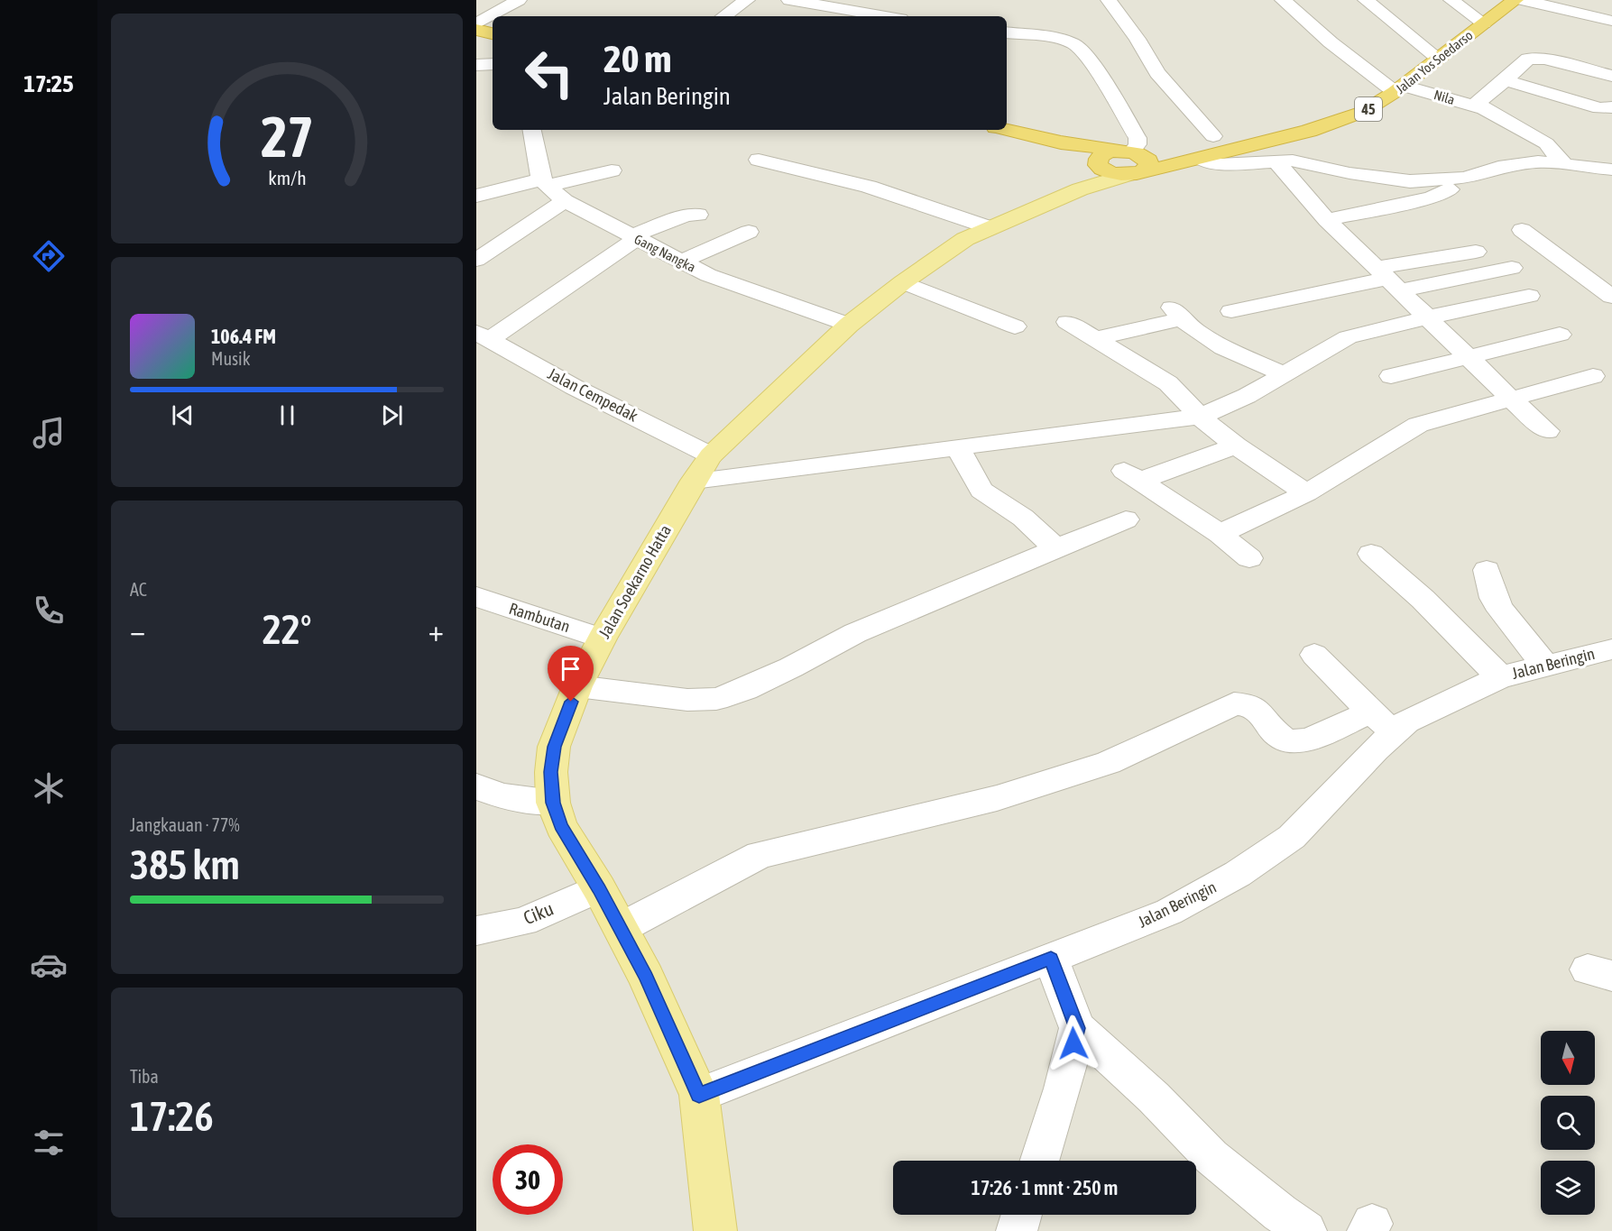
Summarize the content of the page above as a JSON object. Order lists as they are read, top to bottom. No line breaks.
{"streets":{"highway":["Jalan Yos Soedarso","45"],"main road":["Jalan Soekarno Hatta"],"street":["Nila","Gang Nangka","Jalan Cempedak","Rambutan","Jalan Beringin","Ciku"]},"crossings":[["Jalan Yos Soedarso","Nila"],["Jalan Yos Soedarso","45"],["Jalan Yos Soedarso","Jalan Soekarno Hatta"],["45","Jalan Soekarno Hatta"],["Gang Nangka","Jalan Soekarno Hatta"],["Jalan Cempedak","Jalan Soekarno Hatta"],["Jalan Soekarno Hatta","Rambutan"],["Jalan Soekarno Hatta","Jalan Beringin"],["Jalan Soekarno Hatta","Ciku"]],"north":"bottom","page":{"tabs":"17:25","turn":["20 m","Jalan Beringin"],"song":["106.4 FM","Musik"],"tile":["AC",["Jangkauan · 77%","385 km"],["Tiba","17:26"]],"heat":["−","22°","+"],"limit":"30","trip":"17:26 · 1 mnt · 250 m","gauge":["27","km/h"]}}
